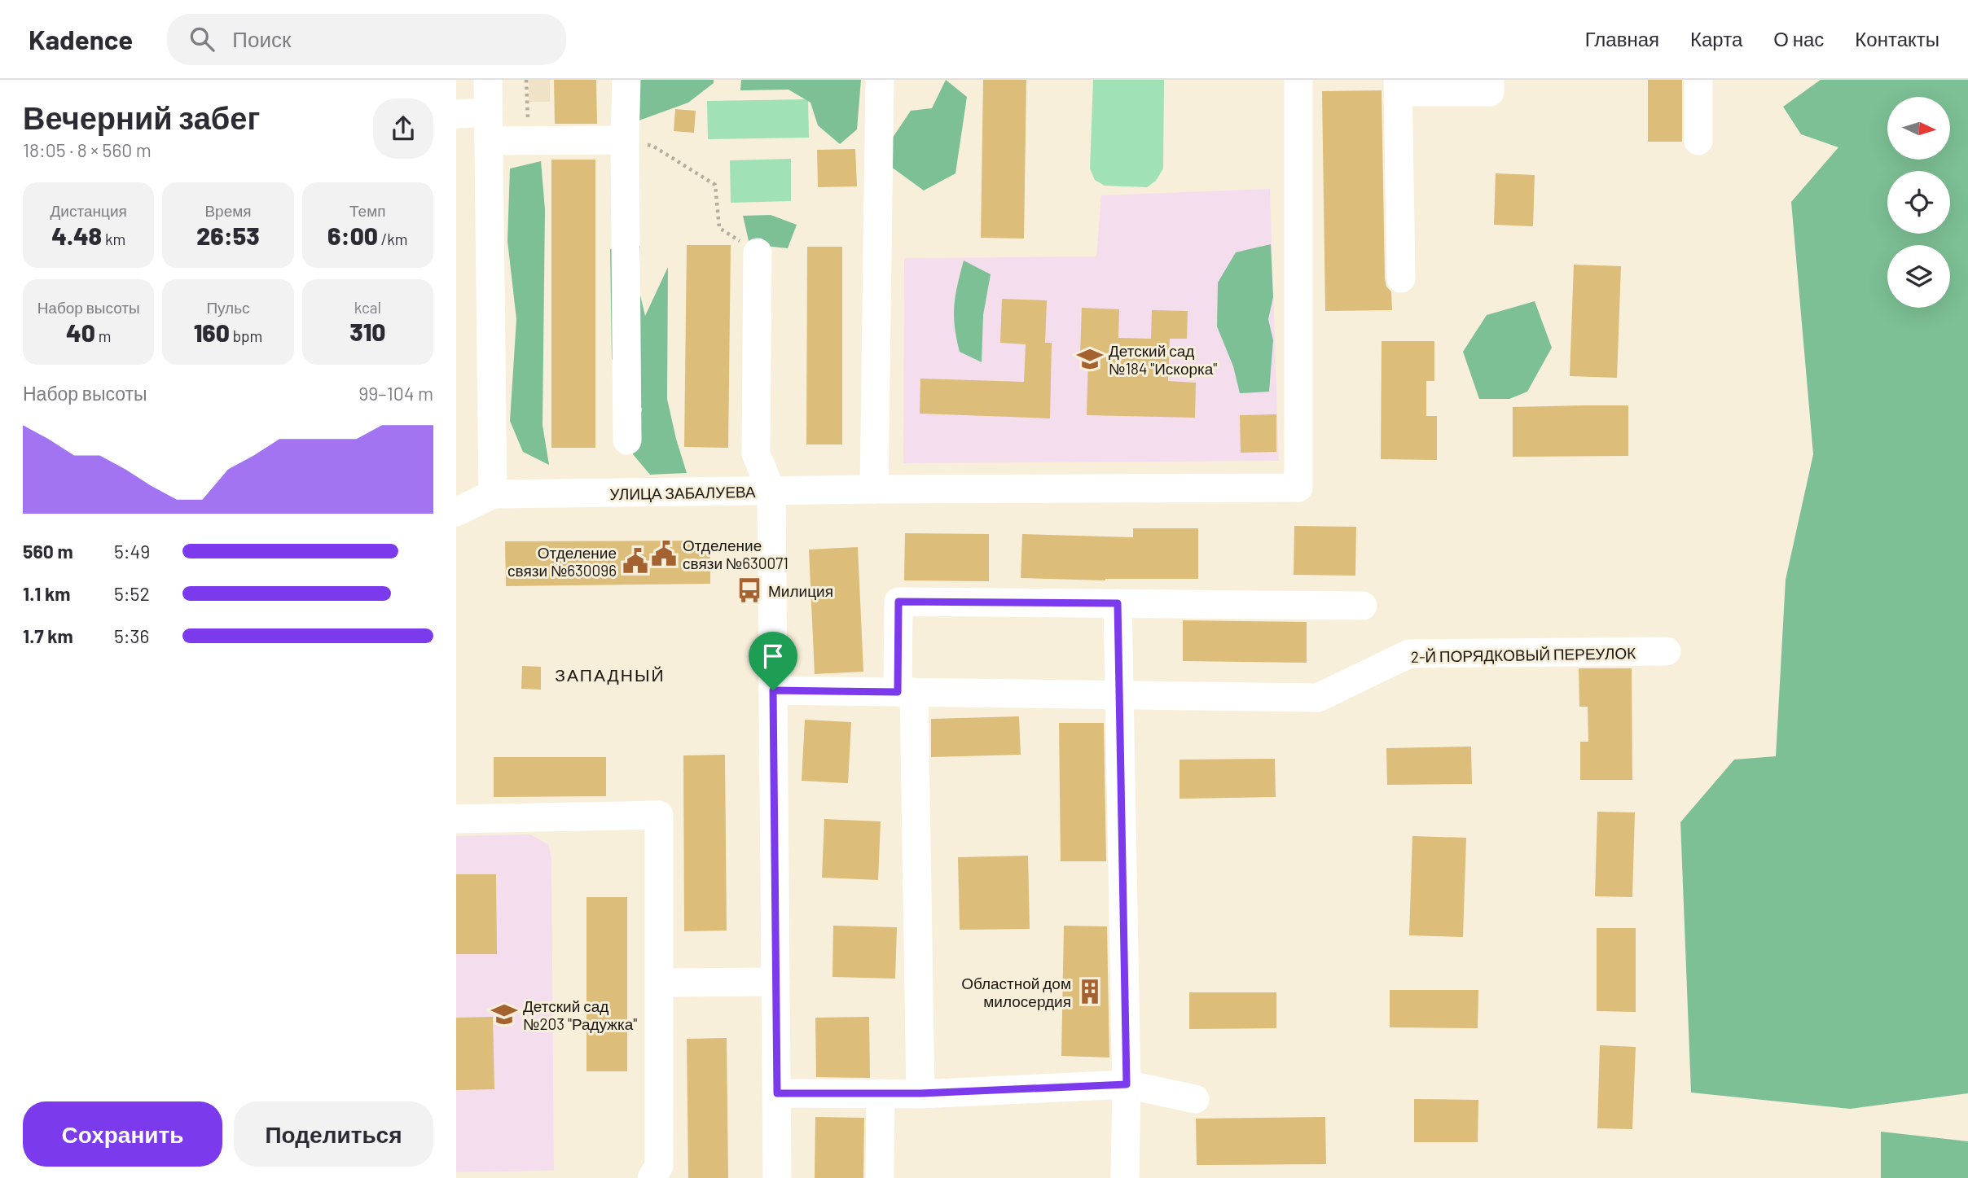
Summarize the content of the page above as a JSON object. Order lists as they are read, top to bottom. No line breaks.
{"streets":{"street":["УЛИЦА ЗАБАЛУЕВА","2-Й ПОРЯДКОВЫЙ ПЕРЕУЛОК"]},"crossings":[["УЛИЦА ЗАБАЛУЕВА","2-Й ПОРЯДКОВЫЙ ПЕРЕУЛОК"]],"districts":["ЗАПАДНЫЙ"],"places":{"school or university":["Детский сад №184 \"Искорка\"","Детский сад №203 \"Радужка\""],"public building":["Отделение связи №630071","Отделение связи №630096"],"bus stop":["Милиция"],"building":["Областной дом милосердия"]},"north":"right","page":{"header":"Kadence","search":"Поиск","nav":["Главная","Карта","О нас","Контакты"],"heading":["Вечерний забег","18:05 · 8 × 560 m"],"stats":[["Дистанция","4.48 km"],["Время","26:53"],["Темп","6:00 /km"],["Набор высоты","40 m"],["Пульс","160 bpm"],["kcal","310"]],"chart":["Набор высоты","99–104 m"],"list":[{"name":"560 m","note":"5:49"},{"name":"1.1 km","note":"5:52"},{"name":"1.7 km","note":"5:36"}],"buttons":["Сохранить","Поделиться"]}}
